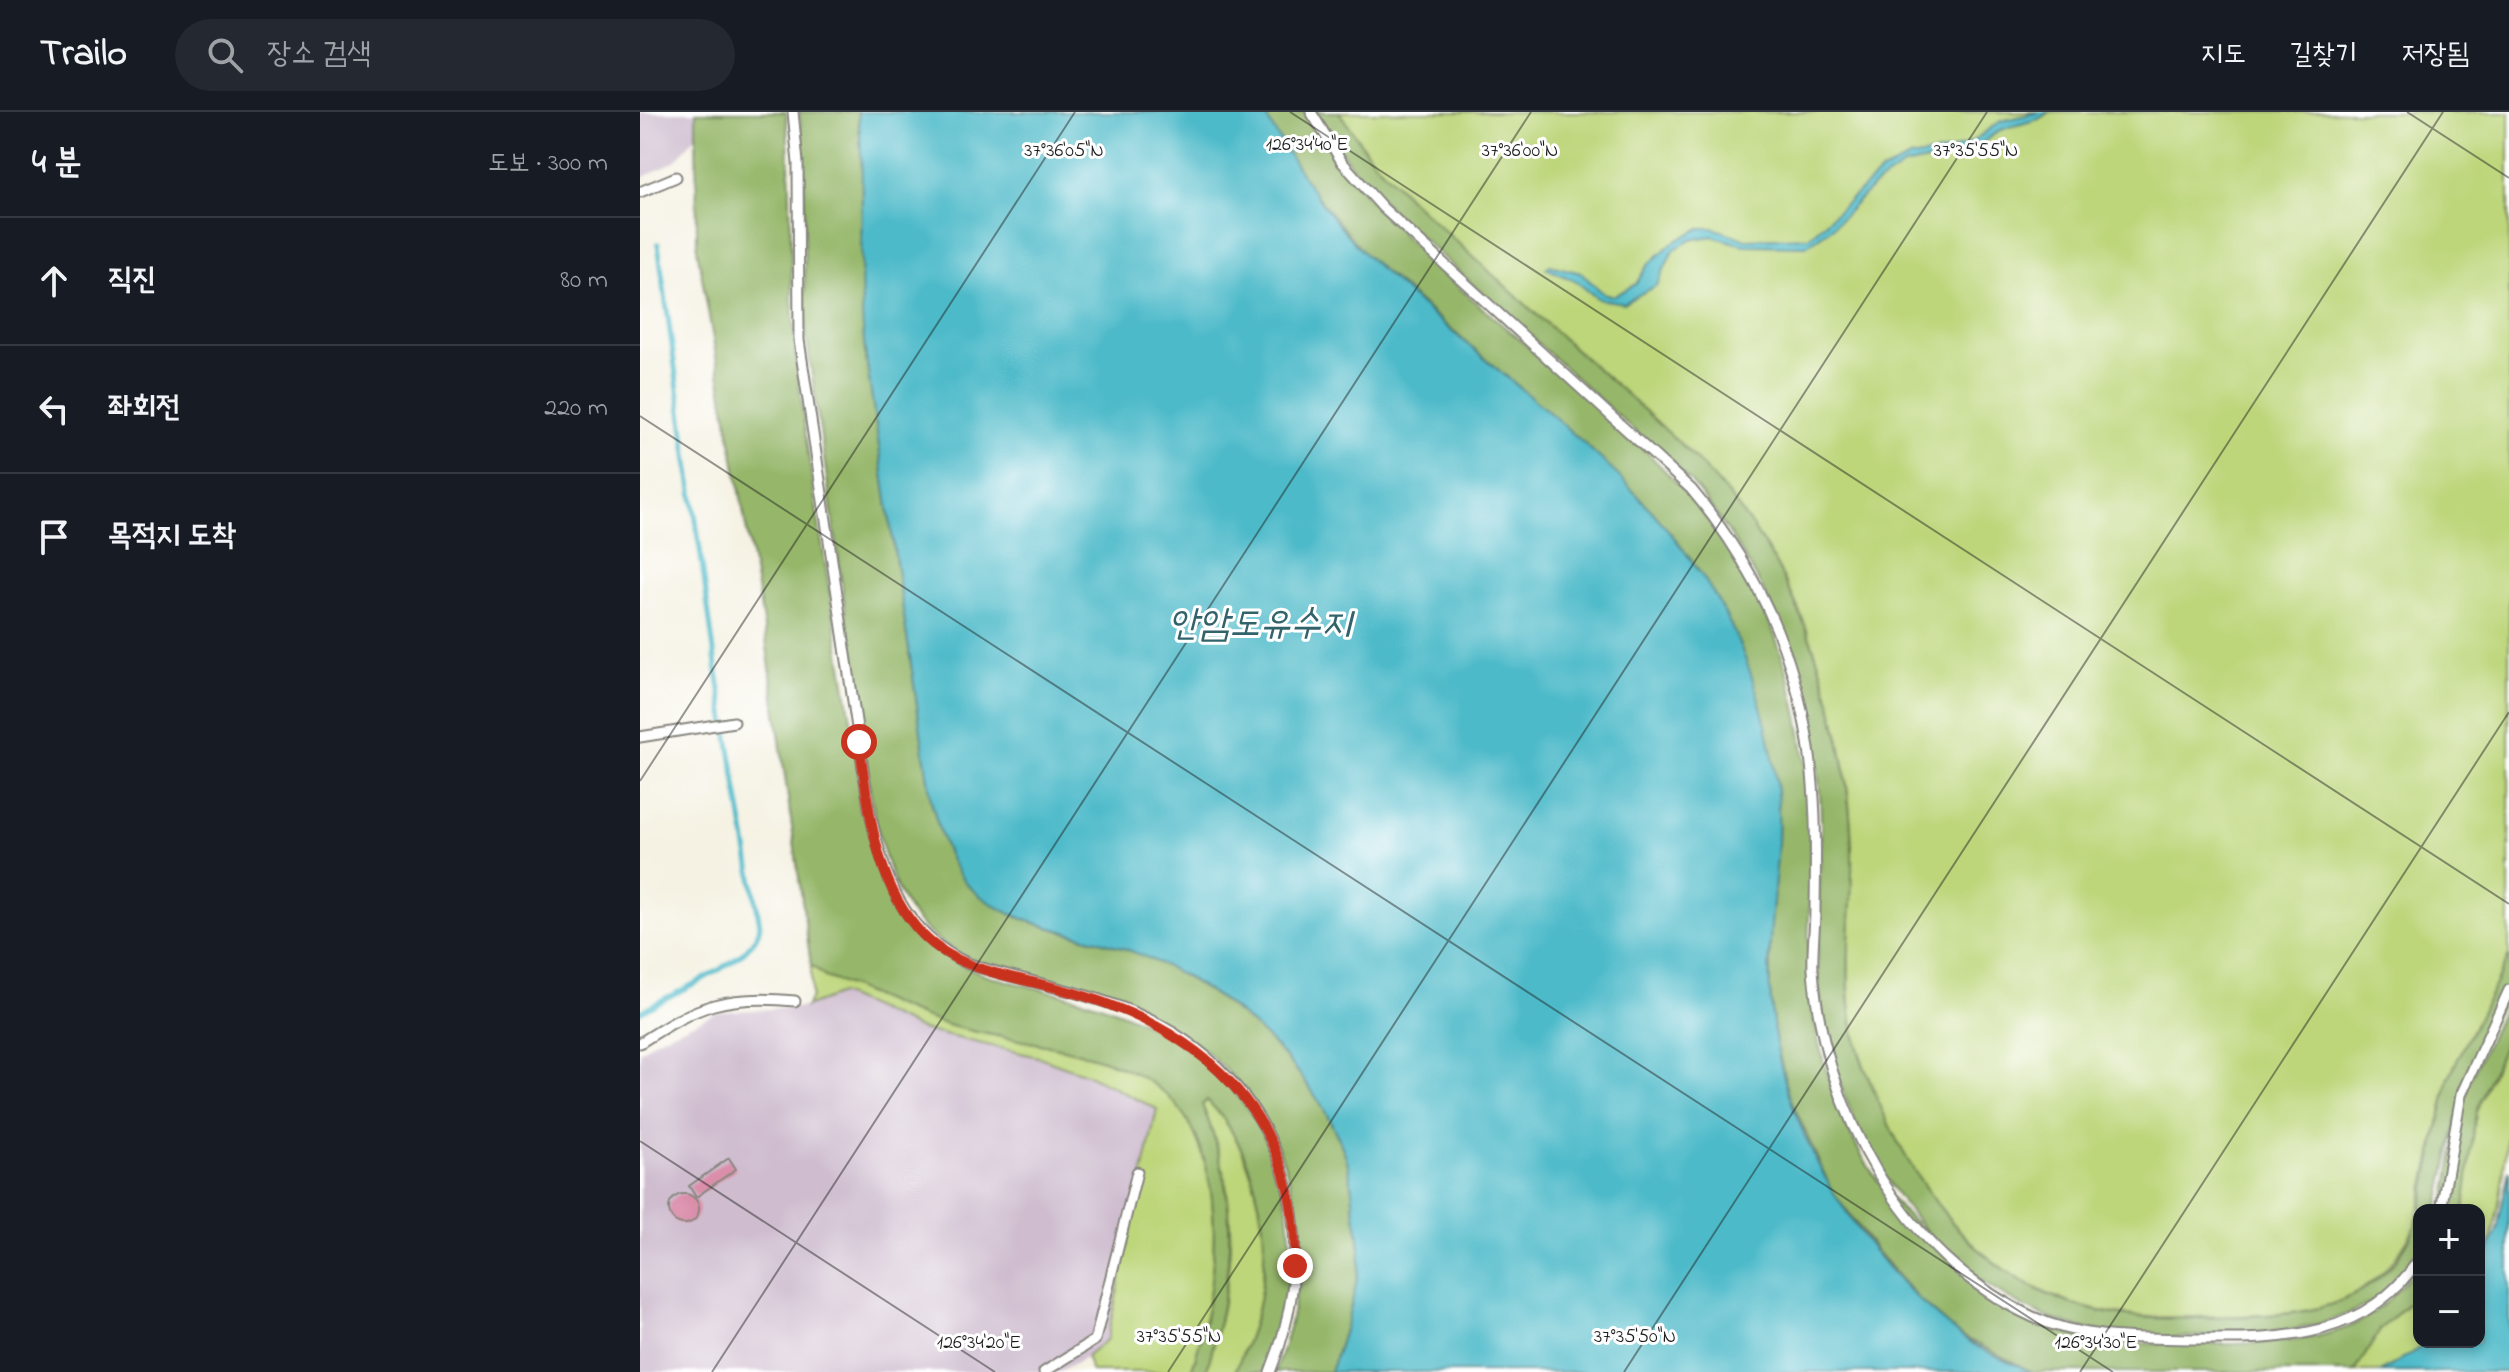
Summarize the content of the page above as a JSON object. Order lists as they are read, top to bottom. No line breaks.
{"water":["안암도유수지"],"page":{"header":"Trailo","search":"장소 검색","nav":["지도","길찾기","저장됨"],"heading":["4 분","도보 · 300 m"],"list":[["직진","80 m"],["좌회전","220 m"],"목적지 도착"],"map_buttons":["+","−"]},"coordinates":["126°34'40\"E","37°36'05\"N","37°36'00\"N","37°35'55\"N","37°35'50\"N","126°34'20\"E","126°34'30\"E"]}
